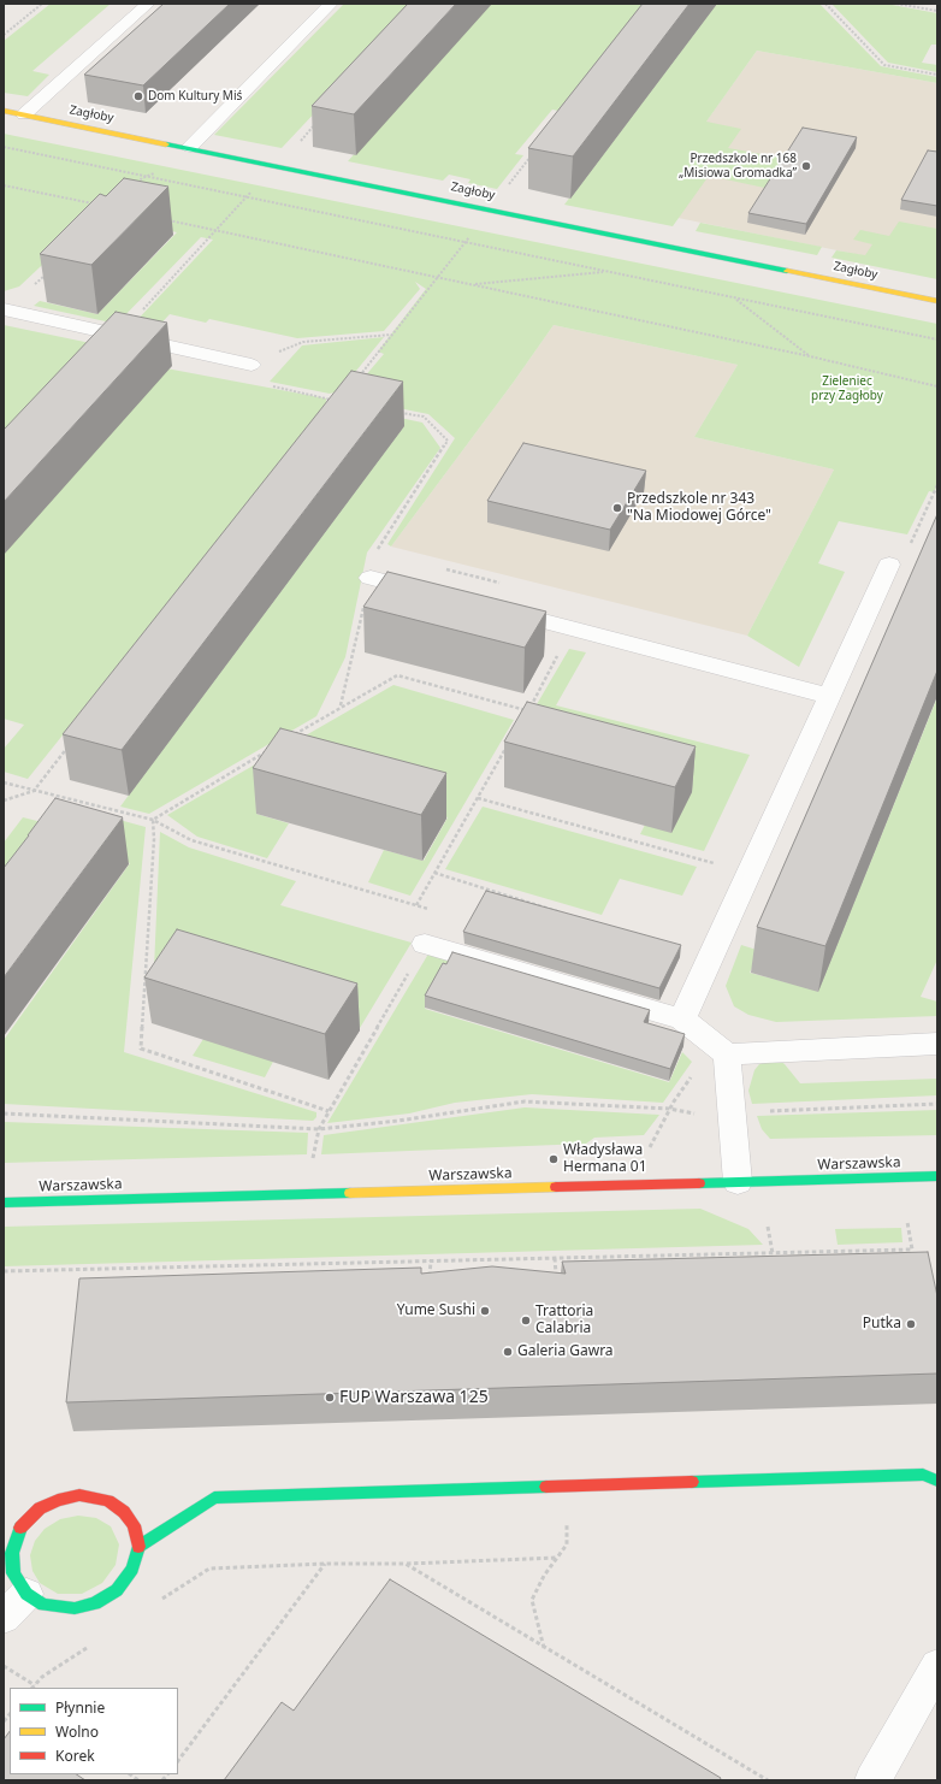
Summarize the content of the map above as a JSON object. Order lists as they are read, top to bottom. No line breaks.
{"streets":{"street":["Zagłoby","Warszawska"]},"parks":["Zieleniec przy Zagłoby"],"places":["Dom Kultury Miś","Przedszkole nr 168 „Misiowa Gromadka”","Przedszkole nr 343 \"Na Miodowej Górce\"","Władysława Hermana 01","Yume Sushi","Trattoria Calabria","Putka","Galeria Gawra","FUP Warszawa 125"],"legend":["Płynnie","Wolno","Korek"]}
